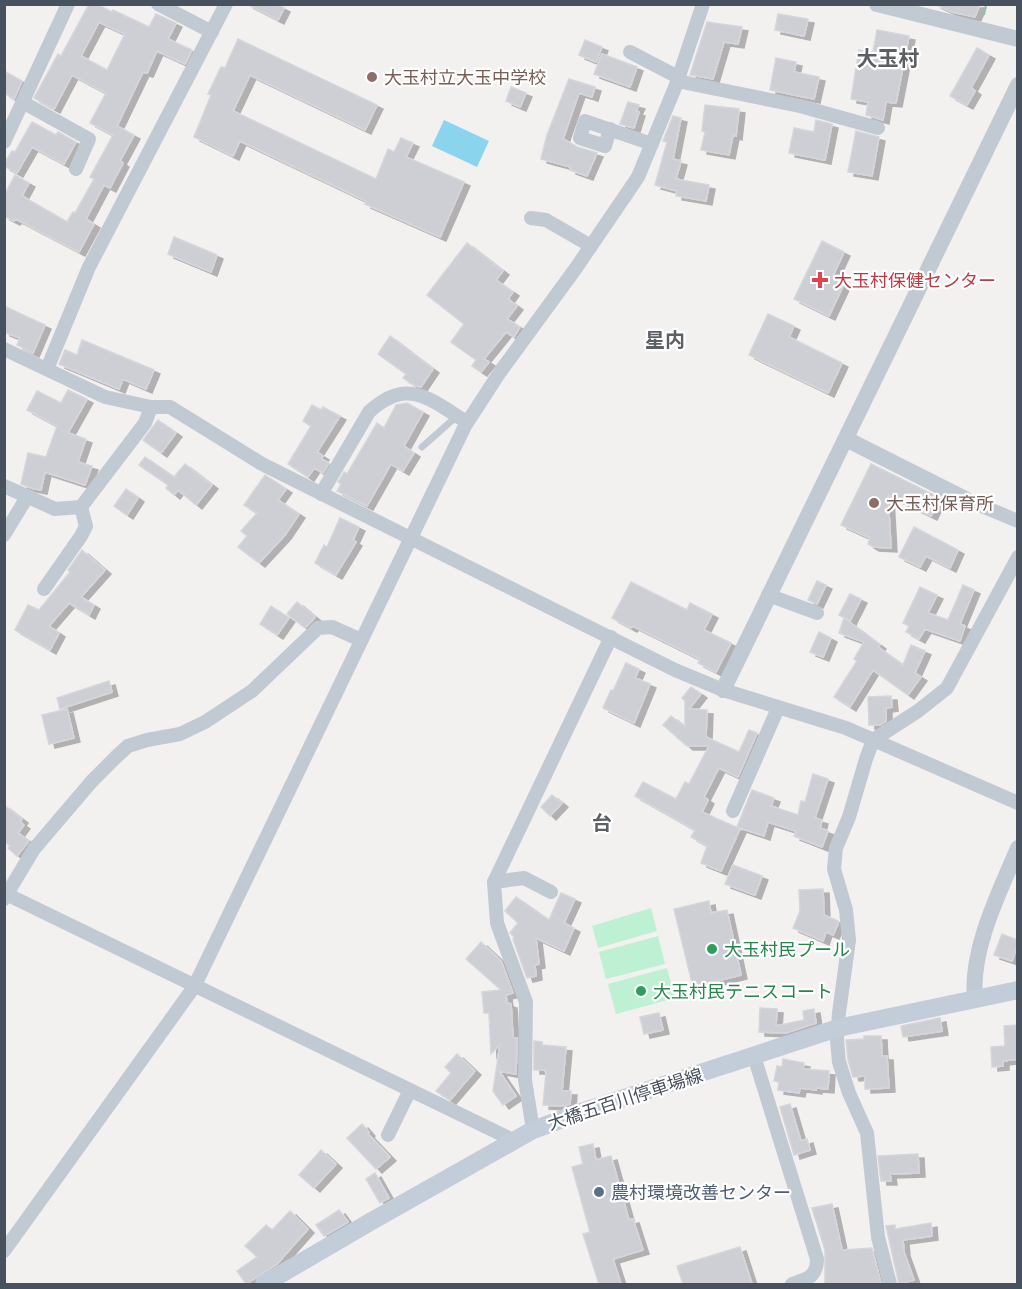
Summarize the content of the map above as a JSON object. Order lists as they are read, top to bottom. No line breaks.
{"streets":{"main road":["大橋五百川停車場線"]},"districts":["大玉村","星内","台"],"places":{"other":["大玉村立大玉中学校","大玉村保育所","大玉村民プール","大玉村民テニスコート","農村環境改善センター"],"health":["大玉村保健センター"]}}
